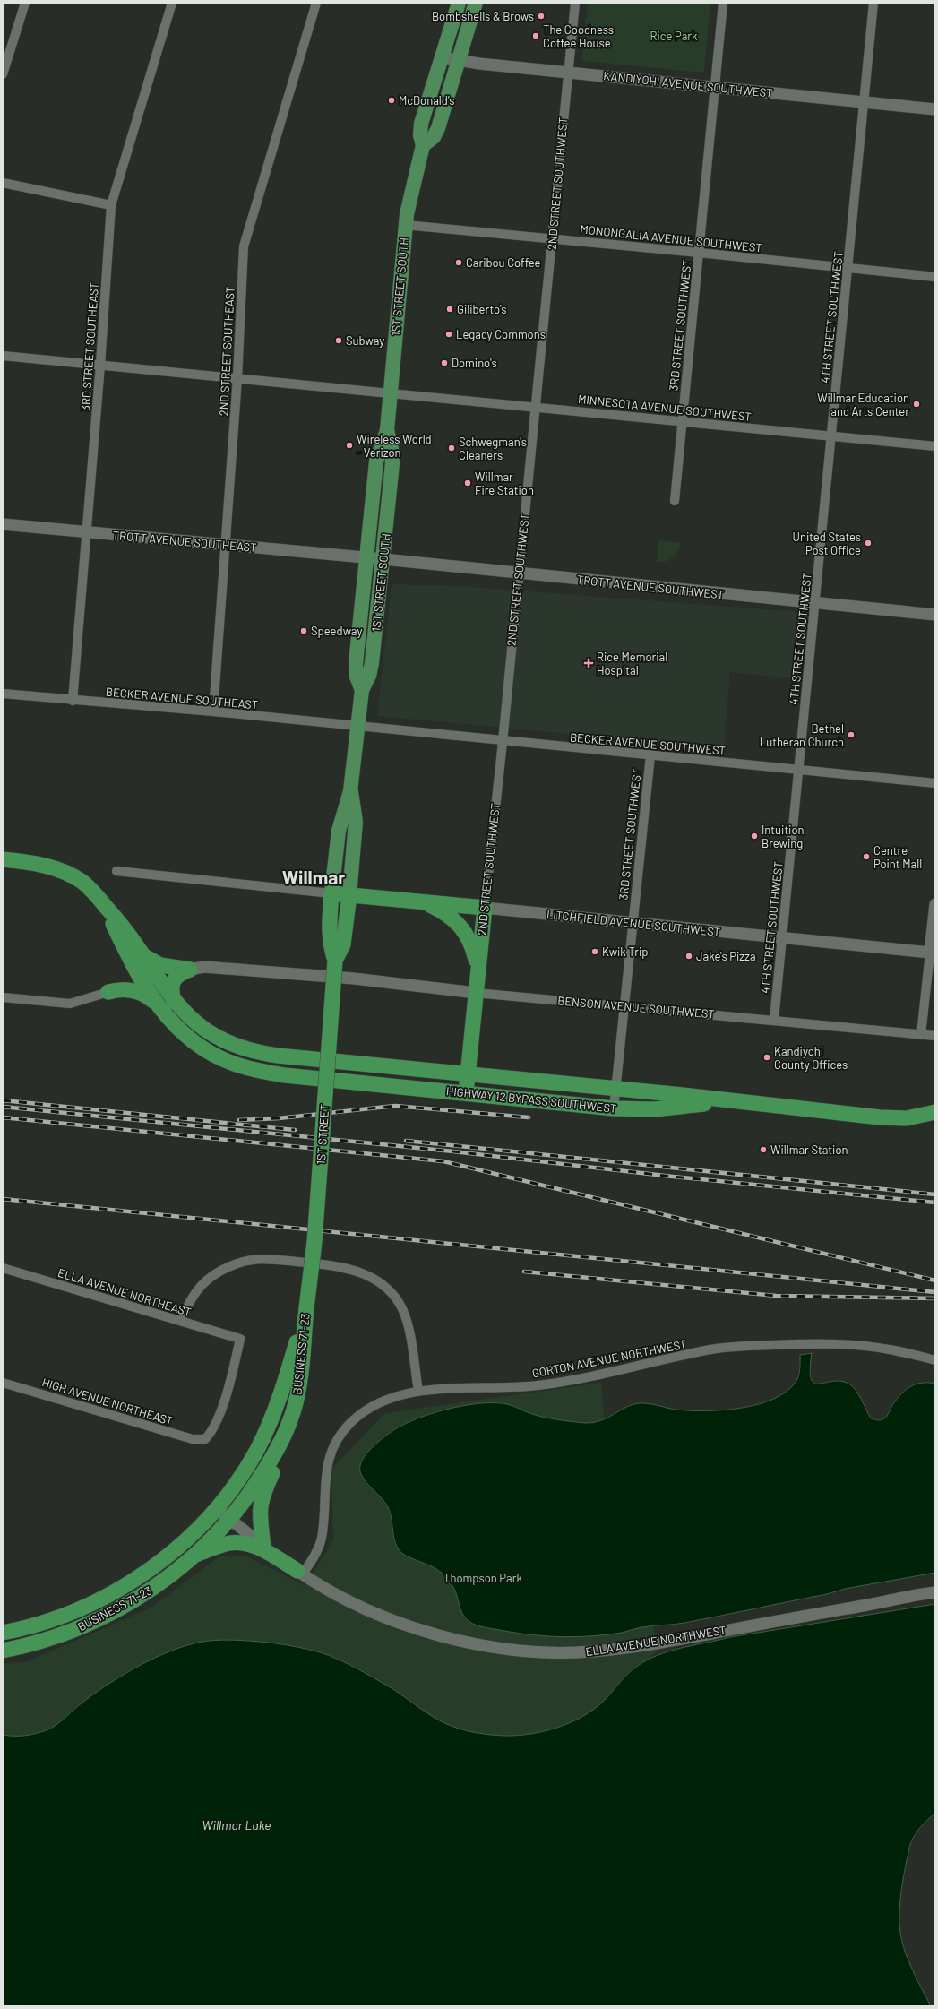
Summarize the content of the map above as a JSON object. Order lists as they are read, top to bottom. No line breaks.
{"streets":{"highway":["2ND STREET SOUTHWEST","LITCHFIELD AVENUE SOUTHWEST","HIGHWAY 12 BYPASS SOUTHWEST","1ST STREET","BUSINESS 71-23"],"main road":["1ST STREET SOUTH"],"street":["KANDIYOHI AVENUE SOUTHWEST","MONONGALIA AVENUE SOUTHWEST","4TH STREET SOUTHWEST","3RD STREET SOUTHWEST","3RD STREET SOUTHEAST","2ND STREET SOUTHEAST","MINNESOTA AVENUE SOUTHWEST","TROTT AVENUE SOUTHEAST","TROTT AVENUE SOUTHWEST","BECKER AVENUE SOUTHEAST","BECKER AVENUE SOUTHWEST","BENSON AVENUE SOUTHWEST","ELLA AVENUE NORTHEAST","GORTON AVENUE NORTHWEST","HIGH AVENUE NORTHEAST","ELLA AVENUE NORTHWEST"]},"crossings":[["KANDIYOHI AVENUE SOUTHWEST","2ND STREET SOUTHWEST"],["KANDIYOHI AVENUE SOUTHWEST","1ST STREET SOUTH"],["KANDIYOHI AVENUE SOUTHWEST","4TH STREET SOUTHWEST"],["KANDIYOHI AVENUE SOUTHWEST","3RD STREET SOUTHWEST"],["2ND STREET SOUTHWEST","MONONGALIA AVENUE SOUTHWEST"],["2ND STREET SOUTHWEST","MINNESOTA AVENUE SOUTHWEST"],["2ND STREET SOUTHWEST","TROTT AVENUE SOUTHWEST"],["2ND STREET SOUTHWEST","BECKER AVENUE SOUTHWEST"],["2ND STREET SOUTHWEST","LITCHFIELD AVENUE SOUTHWEST"],["2ND STREET SOUTHWEST","BENSON AVENUE SOUTHWEST"],["2ND STREET SOUTHWEST","HIGHWAY 12 BYPASS SOUTHWEST"],["MONONGALIA AVENUE SOUTHWEST","1ST STREET SOUTH"],["MONONGALIA AVENUE SOUTHWEST","4TH STREET SOUTHWEST"],["MONONGALIA AVENUE SOUTHWEST","3RD STREET SOUTHWEST"],["1ST STREET SOUTH","MINNESOTA AVENUE SOUTHWEST"],["1ST STREET SOUTH","TROTT AVENUE SOUTHEAST"],["1ST STREET SOUTH","TROTT AVENUE SOUTHWEST"],["1ST STREET SOUTH","BECKER AVENUE SOUTHEAST"],["1ST STREET SOUTH","BECKER AVENUE SOUTHWEST"],["1ST STREET SOUTH","LITCHFIELD AVENUE SOUTHWEST"],["1ST STREET SOUTH","1ST STREET"],["4TH STREET SOUTHWEST","MINNESOTA AVENUE SOUTHWEST"],["4TH STREET SOUTHWEST","TROTT AVENUE SOUTHWEST"],["4TH STREET SOUTHWEST","BECKER AVENUE SOUTHWEST"],["4TH STREET SOUTHWEST","LITCHFIELD AVENUE SOUTHWEST"],["4TH STREET SOUTHWEST","BENSON AVENUE SOUTHWEST"],["3RD STREET SOUTHWEST","MINNESOTA AVENUE SOUTHWEST"],["3RD STREET SOUTHWEST","BECKER AVENUE SOUTHWEST"],["3RD STREET SOUTHWEST","LITCHFIELD AVENUE SOUTHWEST"],["3RD STREET SOUTHWEST","BENSON AVENUE SOUTHWEST"],["3RD STREET SOUTHWEST","HIGHWAY 12 BYPASS SOUTHWEST"],["3RD STREET SOUTHEAST","MINNESOTA AVENUE SOUTHWEST"],["3RD STREET SOUTHEAST","TROTT AVENUE SOUTHEAST"],["3RD STREET SOUTHEAST","BECKER AVENUE SOUTHEAST"],["2ND STREET SOUTHEAST","MINNESOTA AVENUE SOUTHWEST"],["2ND STREET SOUTHEAST","TROTT AVENUE SOUTHEAST"],["2ND STREET SOUTHEAST","BECKER AVENUE SOUTHEAST"],["TROTT AVENUE SOUTHEAST","TROTT AVENUE SOUTHWEST"],["BECKER AVENUE SOUTHEAST","BECKER AVENUE SOUTHWEST"],["LITCHFIELD AVENUE SOUTHWEST","1ST STREET"],["1ST STREET","BUSINESS 71-23"],["ELLA AVENUE NORTHEAST","HIGH AVENUE NORTHEAST"],["BUSINESS 71-23","ELLA AVENUE NORTHWEST"],["GORTON AVENUE NORTHWEST","ELLA AVENUE NORTHWEST"]],"districts":["Willmar"],"water":["Willmar Lake"],"parks":["Rice Park","Thompson Park"],"places":{"other":["Bombshells & Brows","The Goodness Coffee House","McDonald's","Caribou Coffee","Giliberto's","Legacy Commons","Subway","Domino's","Willmar Education and Arts Center","Wireless World - Verizon","Schwegman's Cleaners","Willmar Fire Station","United States Post Office","Speedway","Bethel Lutheran Church","Intuition Brewing","Centre Point Mall","Kwik Trip","Jake's Pizza","Kandiyohi County Offices","Willmar Station"],"health":["Rice Memorial Hospital"]}}
